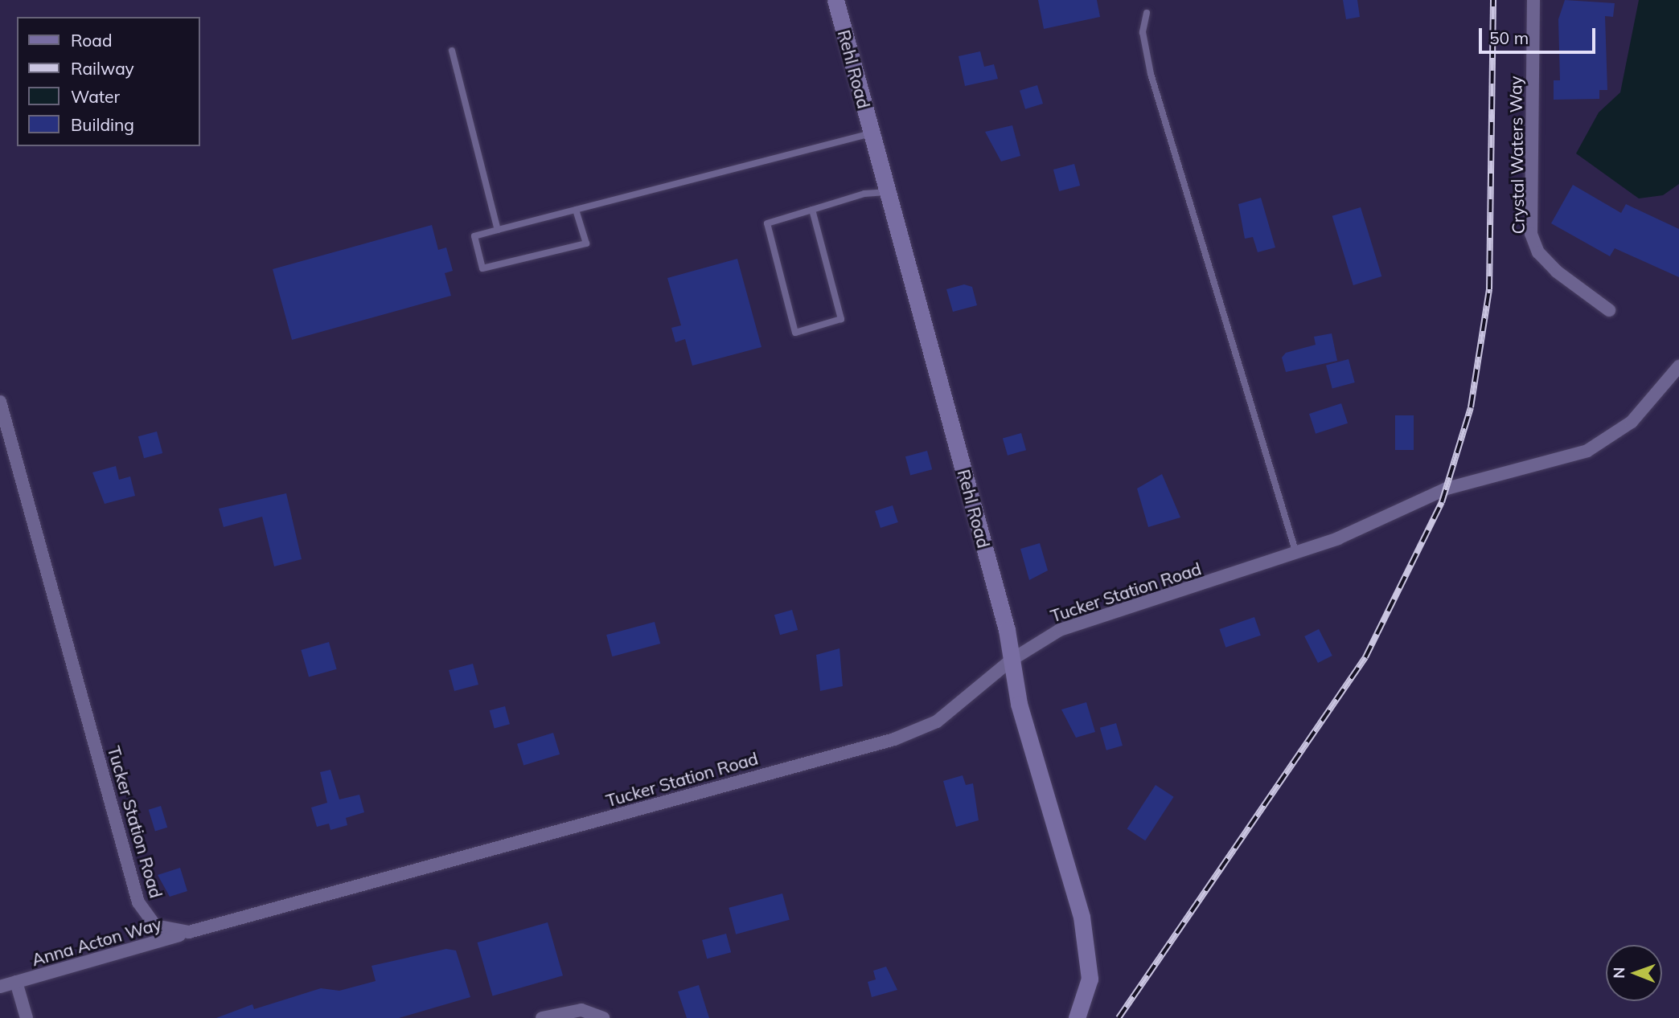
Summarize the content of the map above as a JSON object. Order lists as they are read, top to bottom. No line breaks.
{"streets":{"street":["Rehl Road","Crystal Waters Way","Tucker Station Road","Anna Acton Way"]},"crossings":[["Rehl Road","Tucker Station Road"],["Tucker Station Road","Anna Acton Way"]],"legend":["Road","Railway","Water","Building"],"scale_bar":"50 m","north":"left"}
